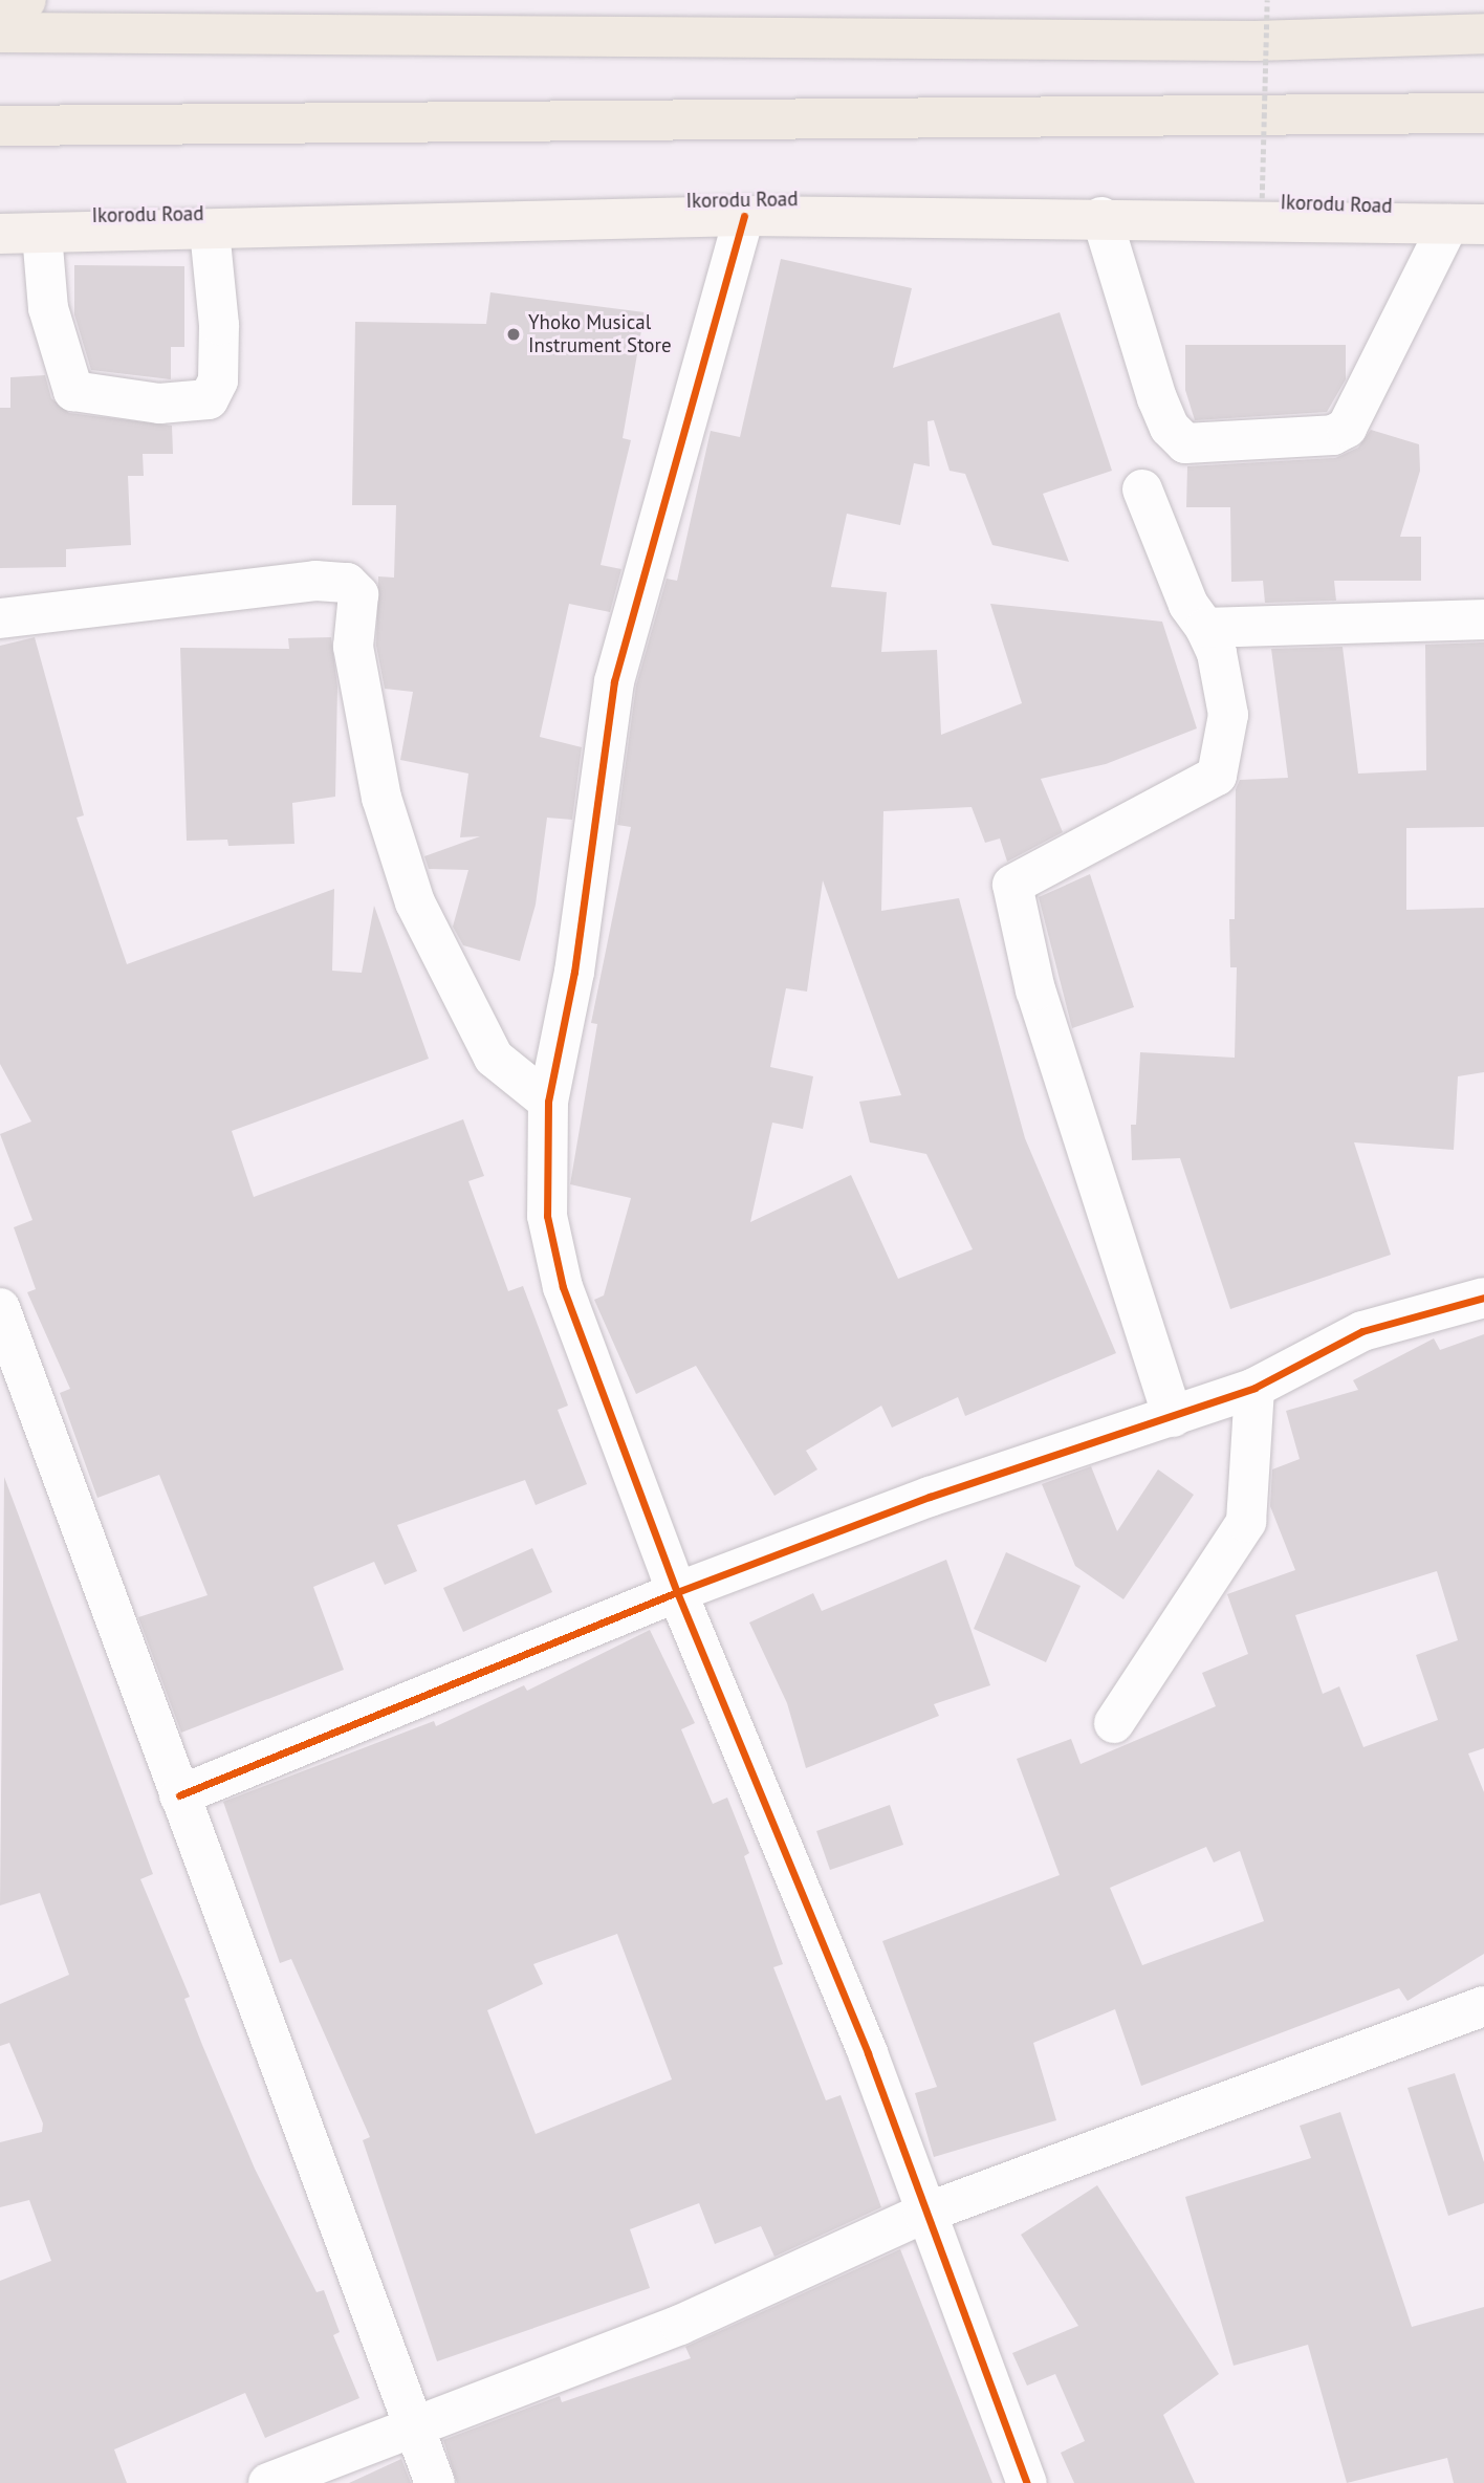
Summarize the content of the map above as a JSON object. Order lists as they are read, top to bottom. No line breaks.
{"streets":{"main road":["Ikorodu Road"]},"places":["Yhoko Musical Instrument Store"]}
